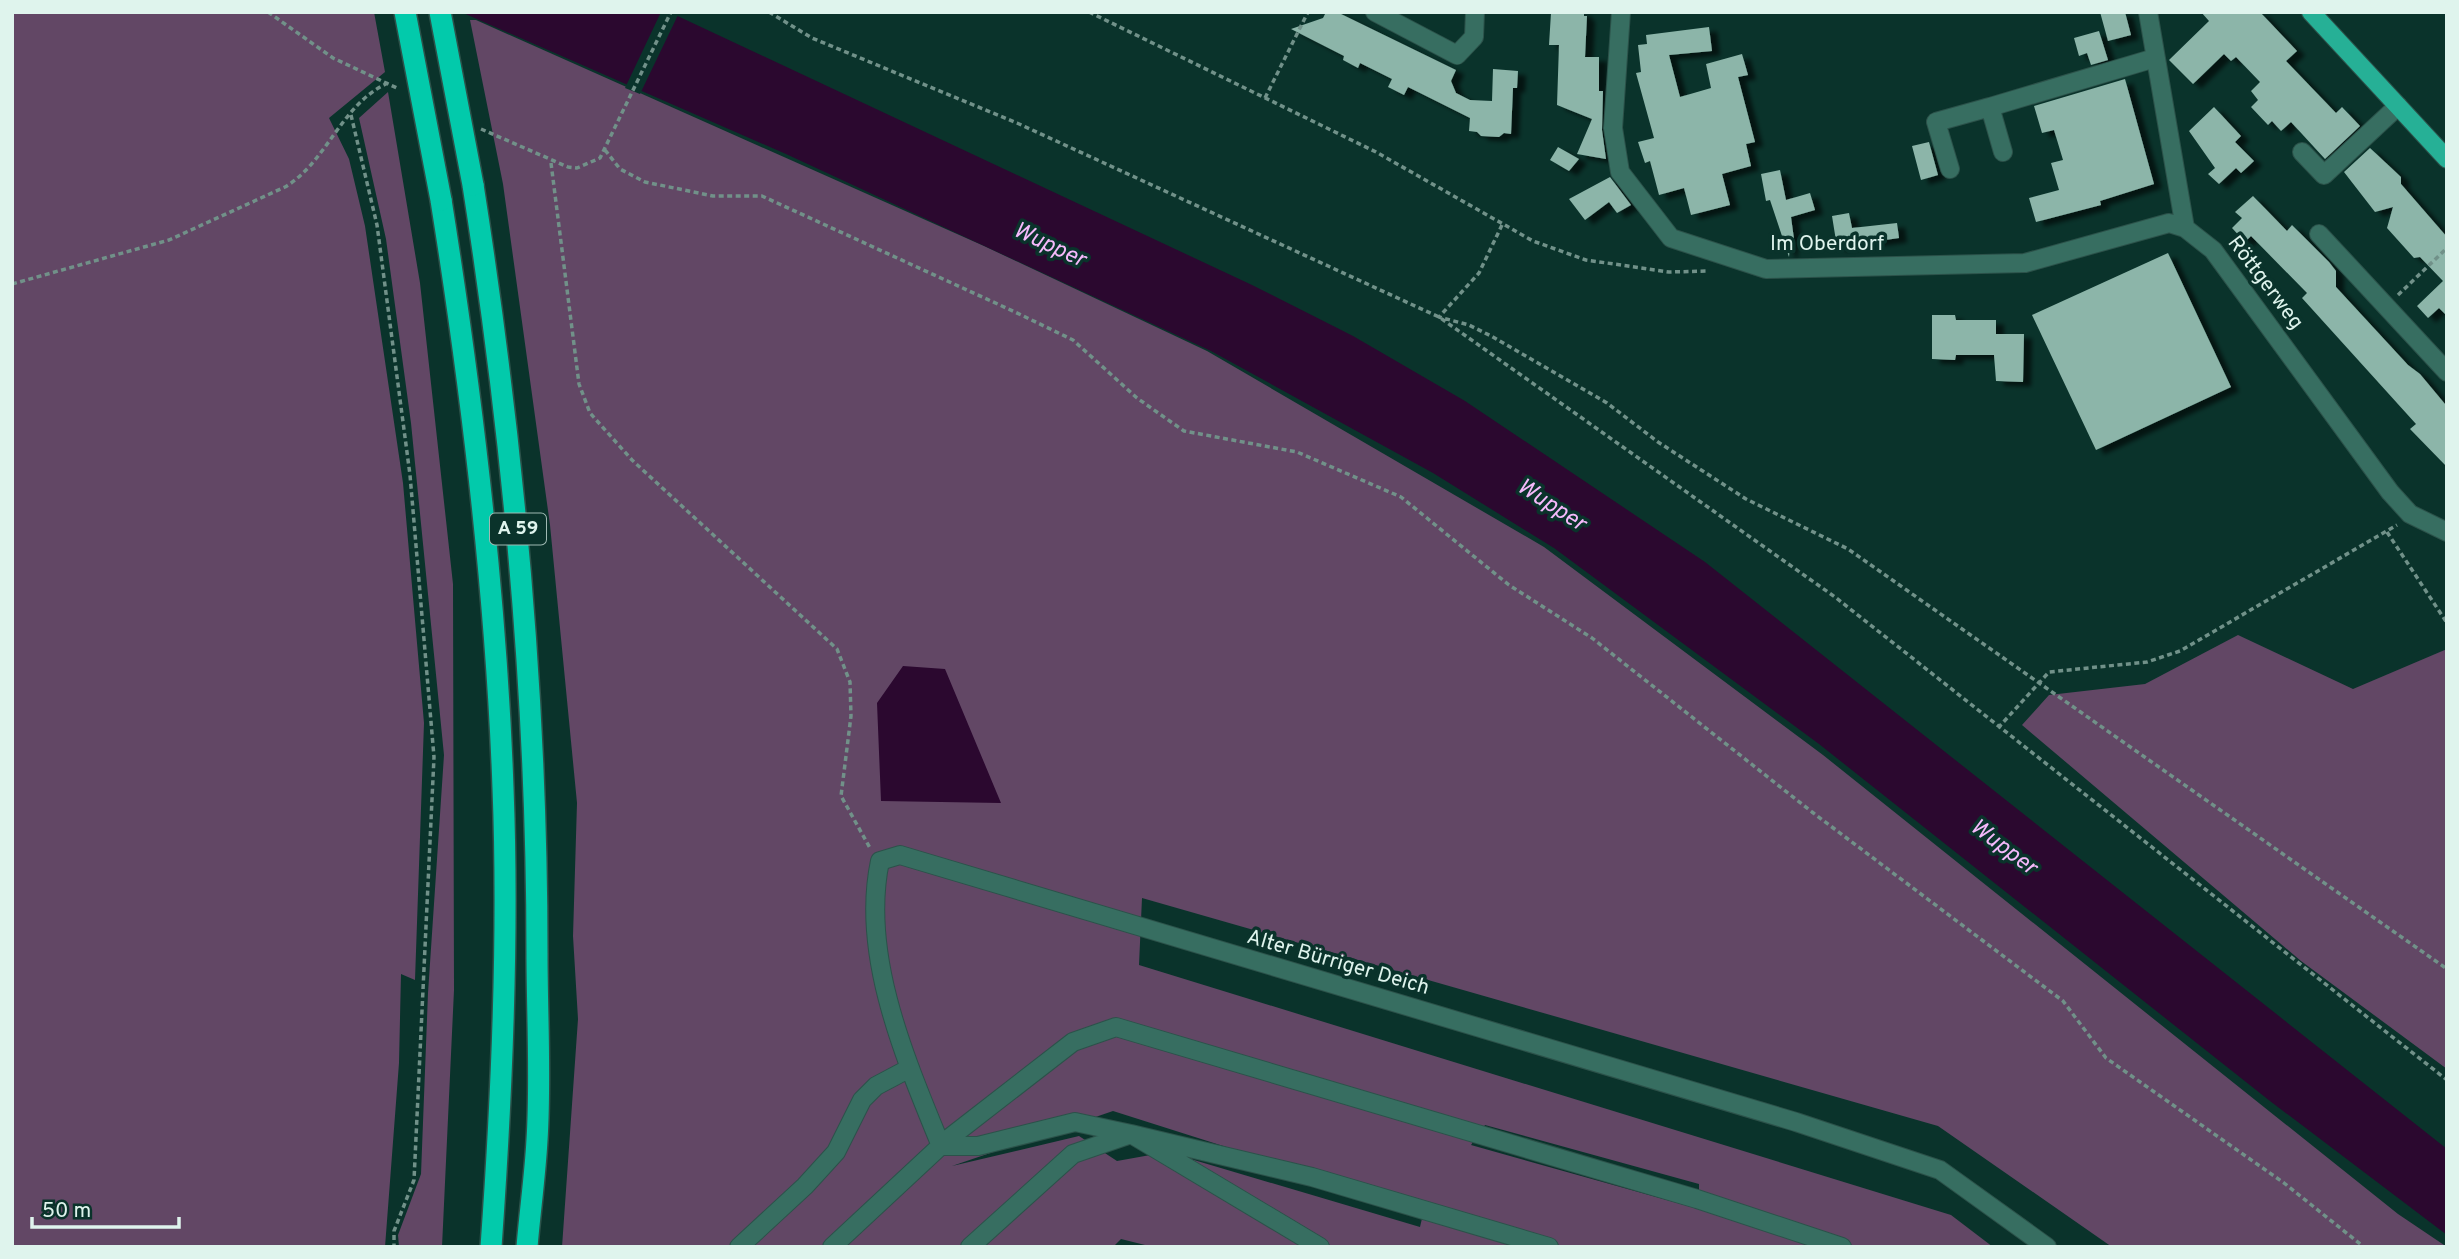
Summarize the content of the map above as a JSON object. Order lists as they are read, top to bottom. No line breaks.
{"streets":{"highway":["A 59"],"street":["Im Oberdorf","Röttgerweg","Alter Bürriger Deich"]},"crossings":[["Im Oberdorf","Röttgerweg"]],"water":["Wupper"],"scale_bar":"50 m"}
